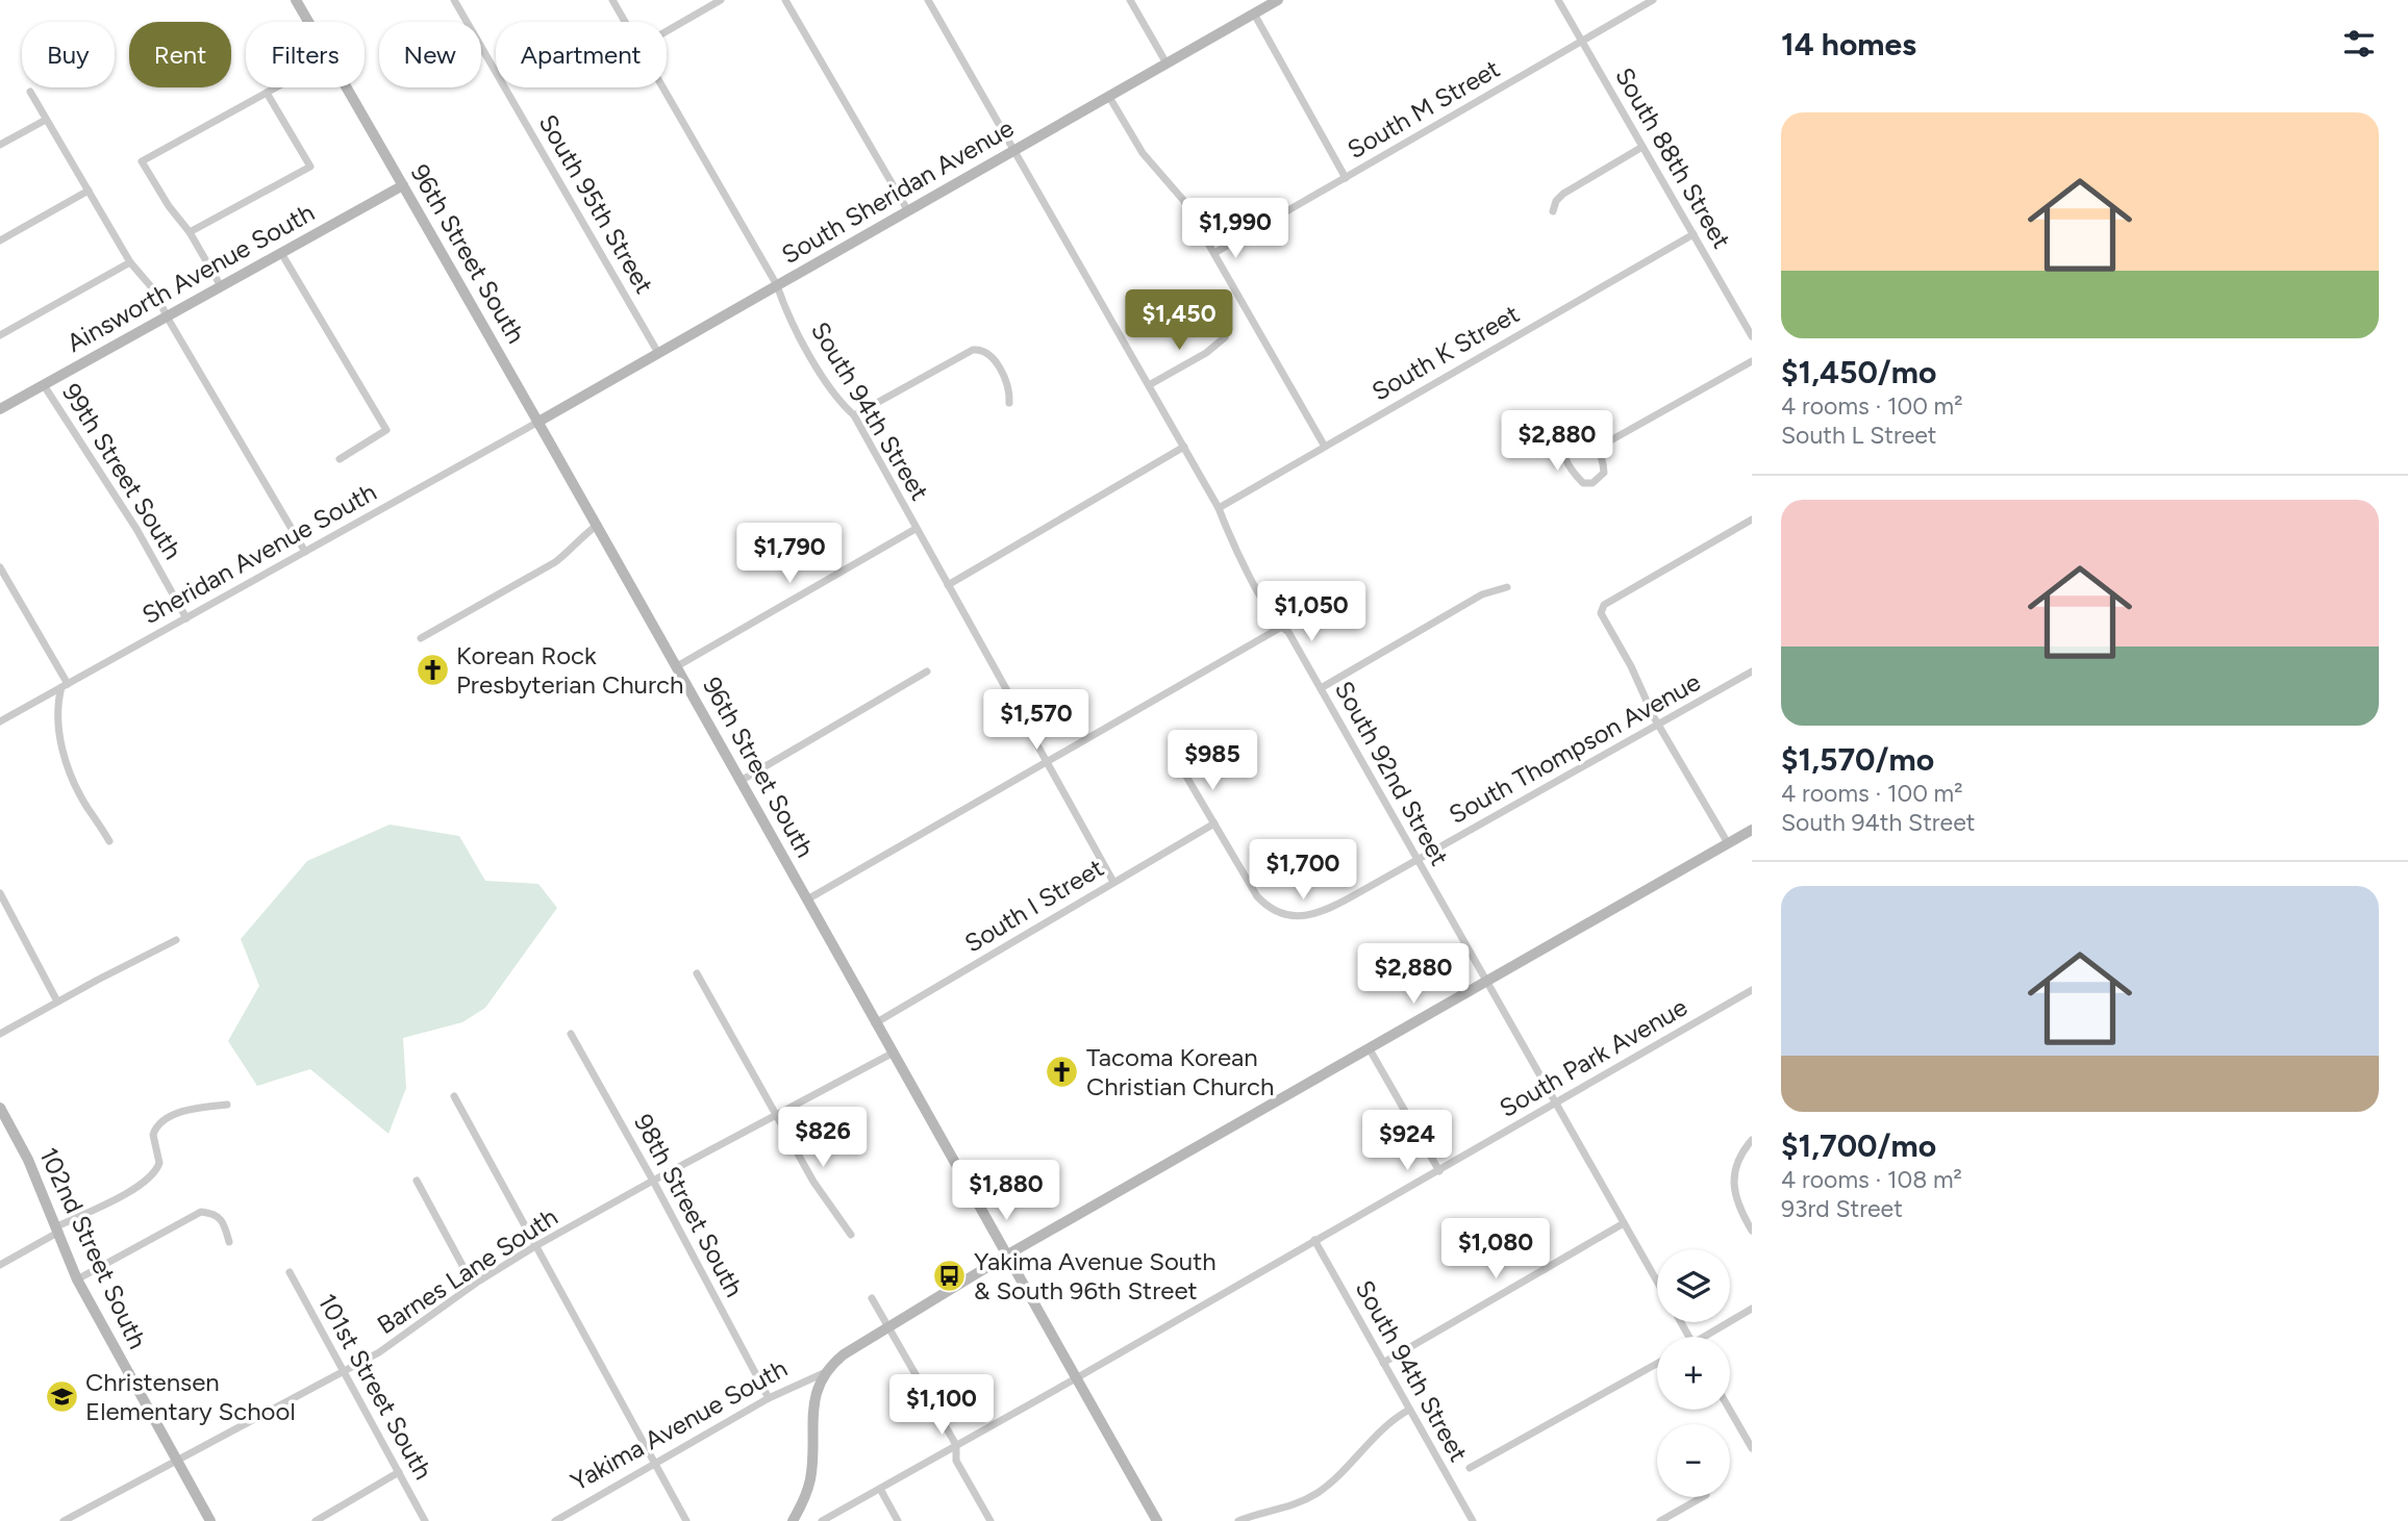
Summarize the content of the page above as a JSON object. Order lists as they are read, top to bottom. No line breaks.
{"streets":{"main road":["South Sheridan Avenue","96th Street South","Ainsworth Avenue South","102nd Street South","Yakima Avenue South"],"street":["South M Street","South 88th Street","South 95th Street","South K Street","South 94th Street","99th Street South","Sheridan Avenue South","South Thompson Avenue","South 92nd Street","South I Street","South Park Avenue","98th Street South","Barnes Lane South","101st Street South"]},"crossings":[["South M Street","South 88th Street"],["South 88th Street","South K Street"],["South Sheridan Avenue","South 95th Street"],["South Sheridan Avenue","96th Street South"],["South Sheridan Avenue","South 94th Street"],["South Sheridan Avenue","Sheridan Avenue South"],["South Sheridan Avenue","South 92nd Street"],["96th Street South","Ainsworth Avenue South"],["96th Street South","Sheridan Avenue South"],["96th Street South","South I Street"],["96th Street South","South Park Avenue"],["96th Street South","Barnes Lane South"],["96th Street South","Yakima Avenue South"],["Ainsworth Avenue South","99th Street South"],["South K Street","South 92nd Street"],["South 94th Street","South I Street"],["South 94th Street","South Park Avenue"],["99th Street South","Sheridan Avenue South"],["South Thompson Avenue","South 92nd Street"],["South Thompson Avenue","South I Street"],["South 92nd Street","South Park Avenue"],["South 92nd Street","Yakima Avenue South"],["98th Street South","Barnes Lane South"],["98th Street South","Yakima Avenue South"],["102nd Street South","Barnes Lane South"],["Barnes Lane South","101st Street South"]],"places":{"church":["Korean Rock Presbyterian Church","Tacoma Korean Christian Church"],"bus stop":["Yakima Avenue South & South 96th Street"],"school or university":["Christensen Elementary School"]},"page":{"heading":"14 homes","chip":["Buy","Rent","Filters","New","Apartment"],"list":[{"name":"$1,450/mo","note":"4 rooms · 100 m² · South L Street"},{"name":"$1,570/mo","note":"4 rooms · 100 m² · South 94th Street"},{"name":"$1,700/mo","note":"4 rooms · 108 m² · 93rd Street"}],"price":["$1,990","$1,450","$2,880","$1,790","$1,050","$1,570","$985","$1,700","$2,880","$826","$924","$1,880","$1,080","$1,100"],"map_buttons":["+","−"]}}
